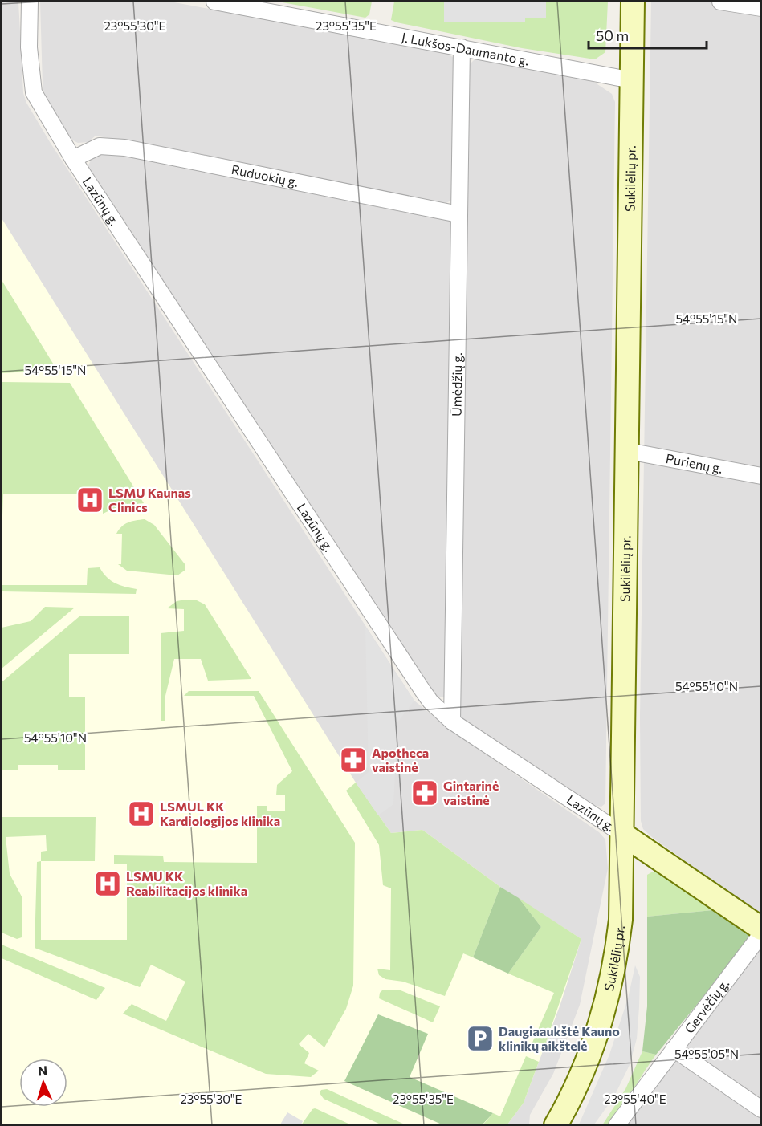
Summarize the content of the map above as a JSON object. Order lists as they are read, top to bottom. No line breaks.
{"streets":{"main road":["Sukilėlių pr.","Lazūnų g."],"street":["J. Lukšos-Daumanto g.","Ruduokių g.","Ūmėdžių g.","Purienų g.","Gervėčių g."]},"crossings":[["J. Lukšos-Daumanto g.","Sukilėlių pr."],["J. Lukšos-Daumanto g.","Ūmėdžių g."],["Ruduokių g.","Lazūnų g."],["Ruduokių g.","Ūmėdžių g."],["Sukilėlių pr.","Lazūnų g."],["Sukilėlių pr.","Purienų g."],["Lazūnų g.","Ūmėdžių g."]],"places":{"hospital":["LSMU Kaunas Clinics","LSMUL KK Kardiologijos klinika","LSMU KK Reabilitacijos klinika"],"pharmacy":["Apotheca vaistinė","Gintarinė vaistinė"],"parking":["Daugiaaukštė Kauno klinikų aikštelė"]},"scale_bar":"50 m","north":"top","coordinates":["23°55'30\"E","23°55'35\"E","54°55'15\"N","54°55'10\"N","54°55'05\"N","23°55'40\"E"]}
